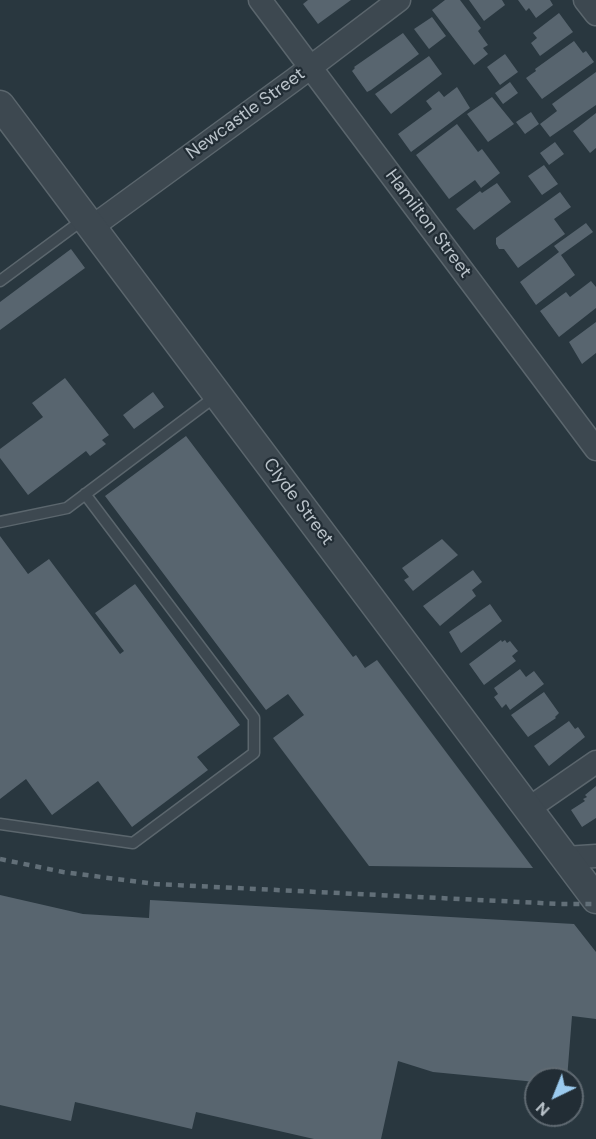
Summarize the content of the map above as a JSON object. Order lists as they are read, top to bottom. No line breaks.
{"streets":{"street":["Newcastle Street","Hamilton Street","Clyde Street"]},"crossings":[["Newcastle Street","Hamilton Street"],["Newcastle Street","Clyde Street"]],"north":"bottom left"}
